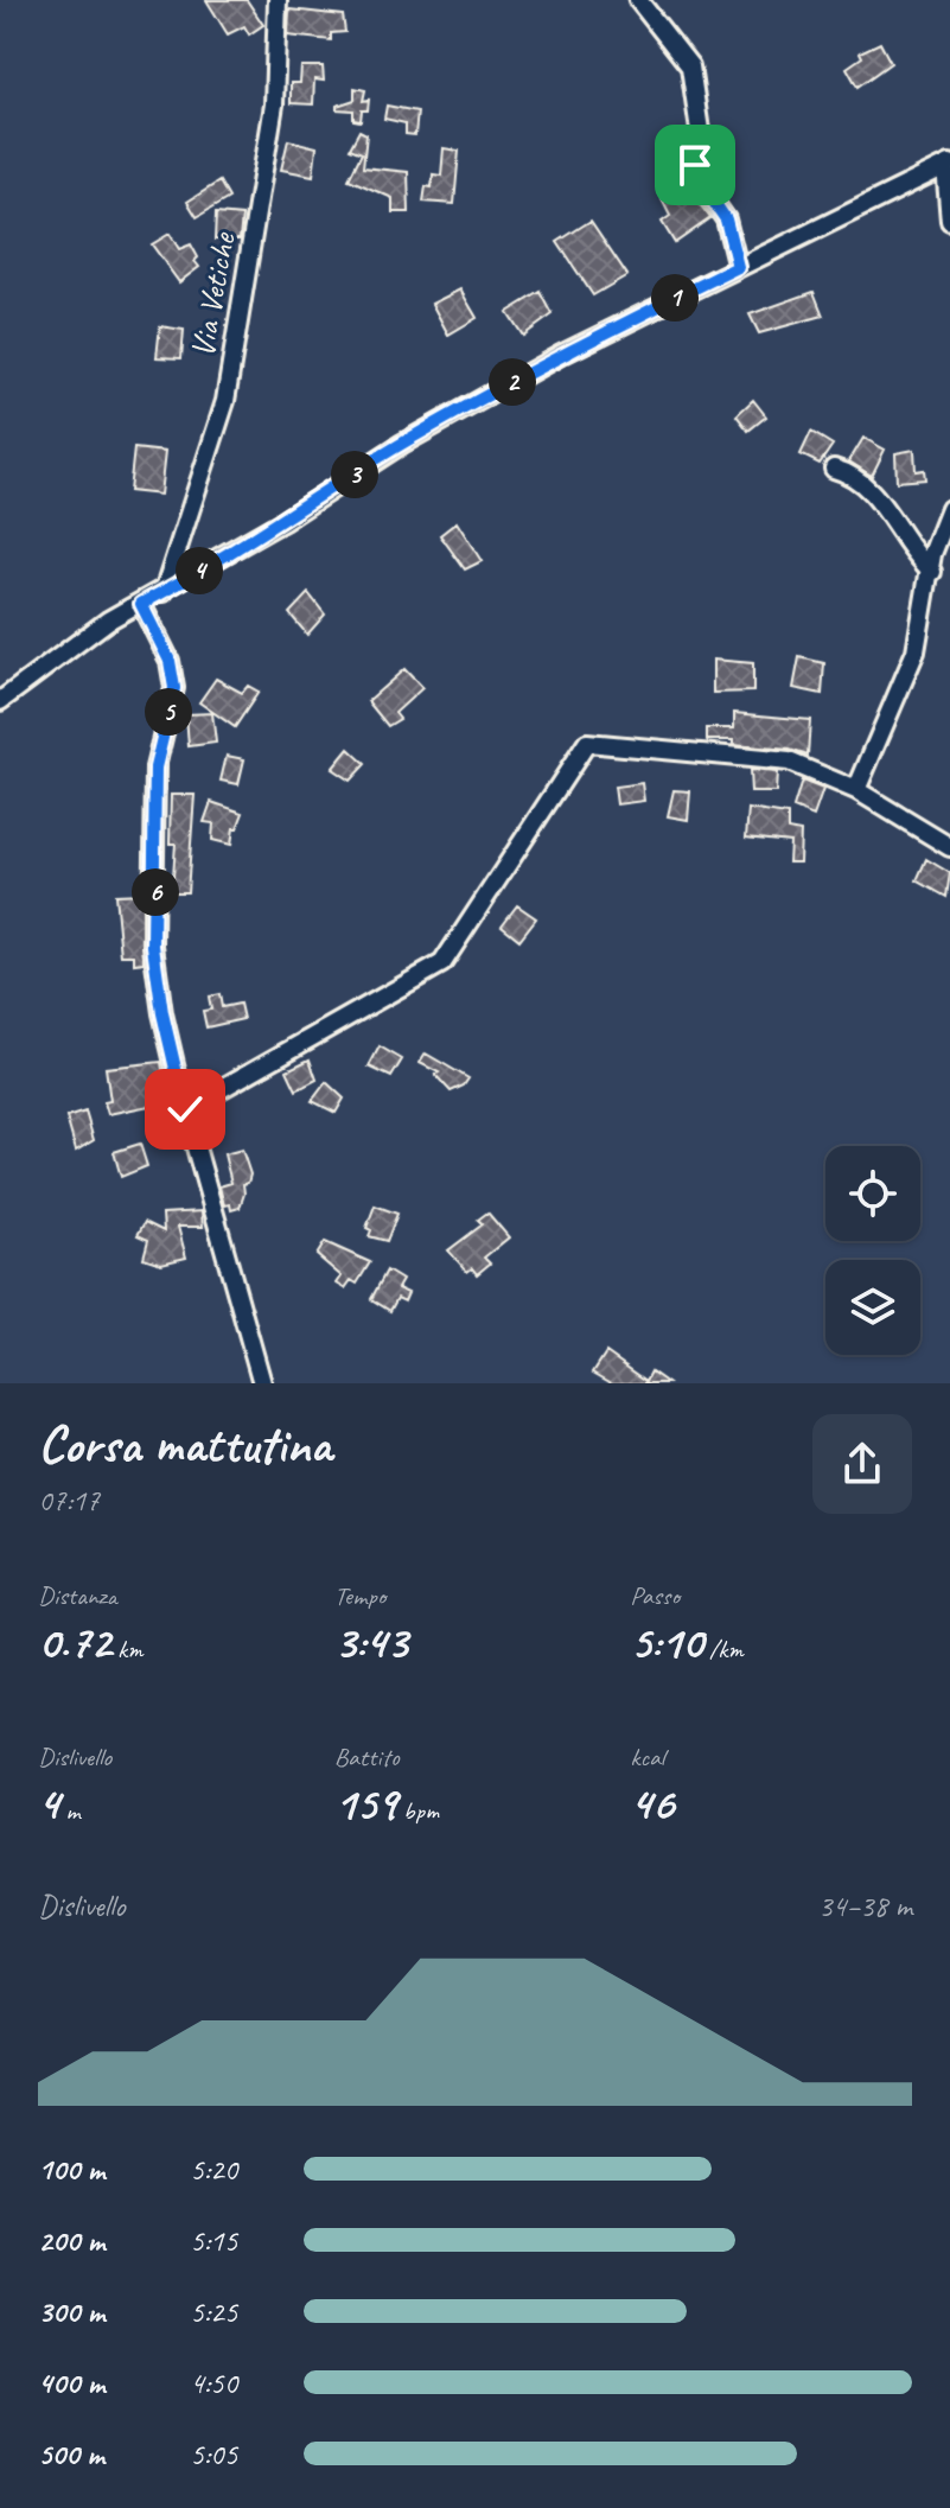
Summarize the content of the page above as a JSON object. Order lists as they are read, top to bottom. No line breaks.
{"streets":{"street":["Via Vetiche"]},"page":{"pins":["1","2","3","4","5","6"],"heading":["Corsa mattutina","07:17"],"stats":[["Distanza","0.72 km"],["Tempo","3:43"],["Passo","5:10 /km"],["Dislivello","4 m"],["Battito","159 bpm"],["kcal","46"]],"chart":["Dislivello","34–38 m"],"list":[{"name":"100 m","note":"5:20"},{"name":"200 m","note":"5:15"},{"name":"300 m","note":"5:25"},{"name":"400 m","note":"4:50"},{"name":"500 m","note":"5:05"}]}}
